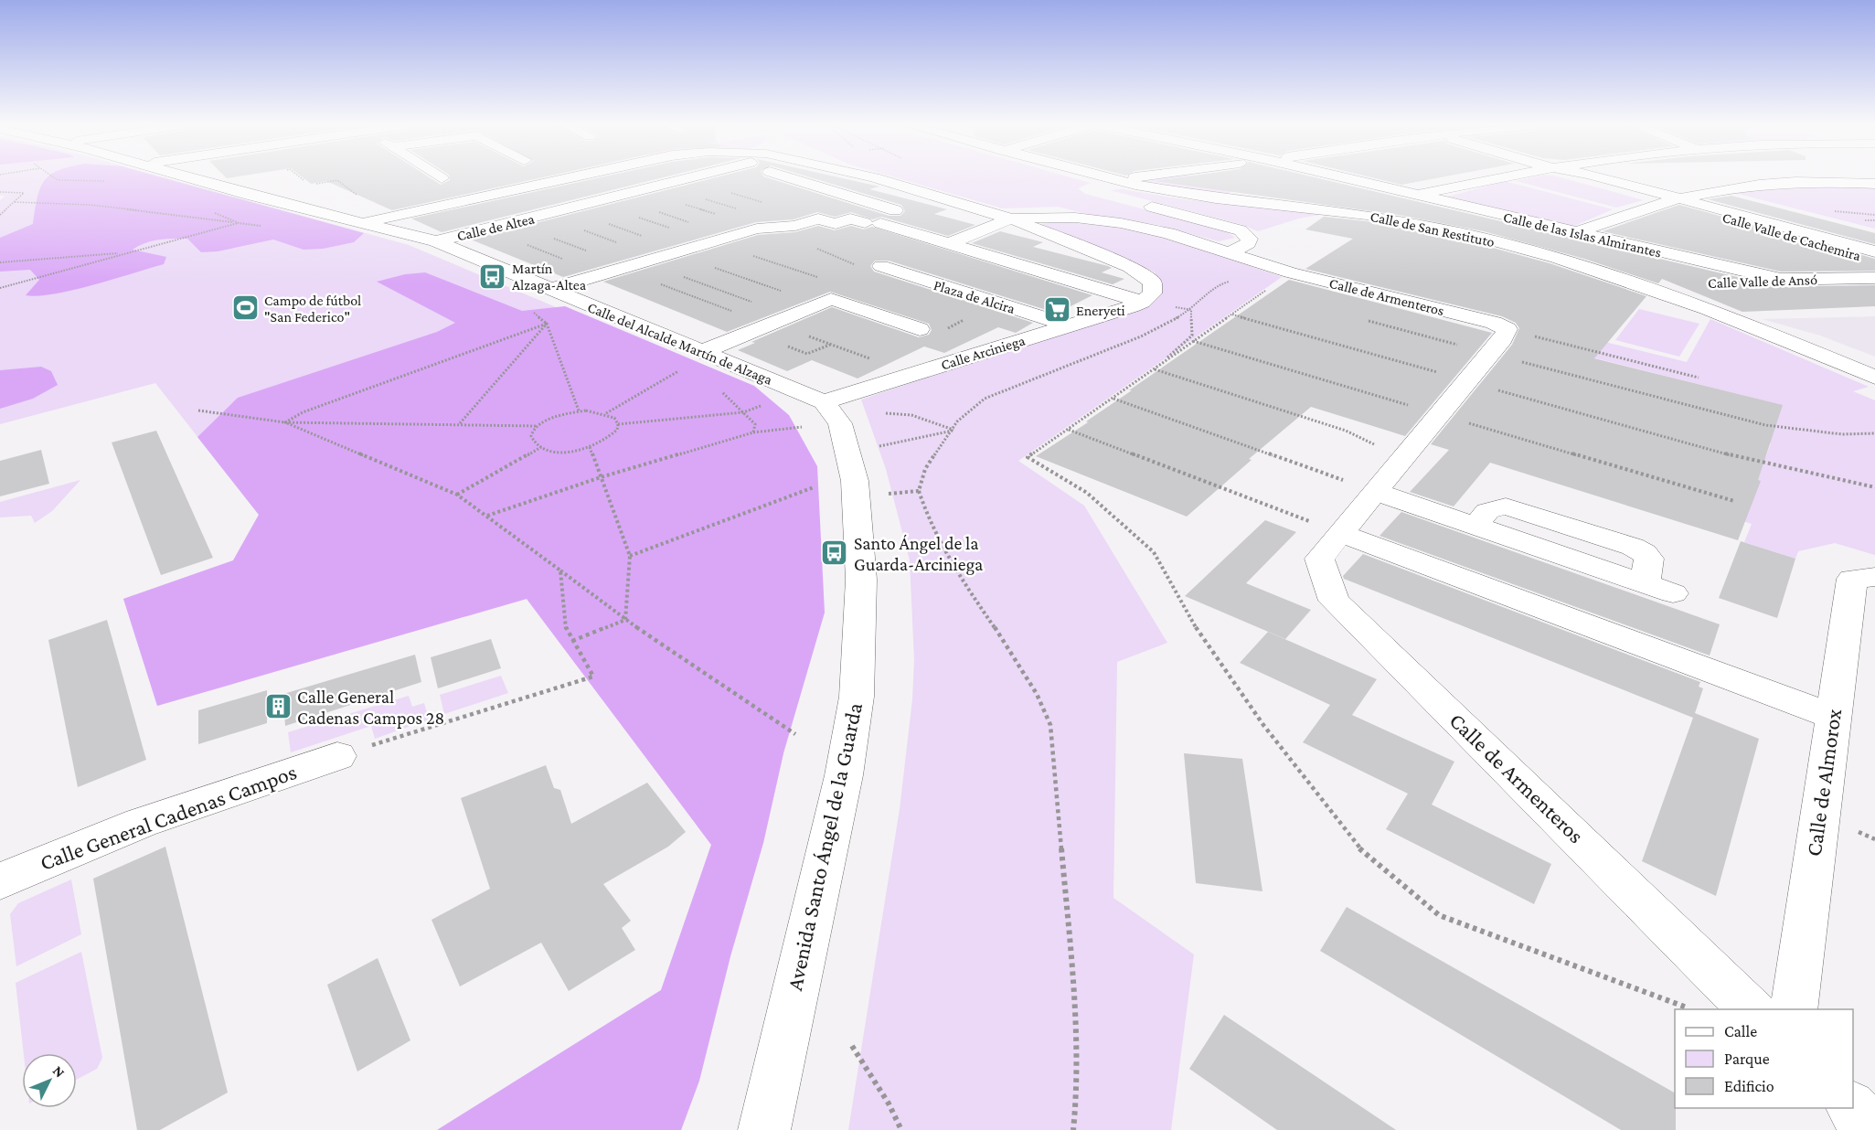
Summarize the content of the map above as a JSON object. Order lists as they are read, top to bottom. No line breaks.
{"streets":{"street":["Calle de Altea","Calle de San Restituto","Calle de las Islas Almirantes","Calle Valle de Cachemira","Calle Valle de Ansó","Plaza de Alcira","Calle de Armenteros","Calle del Alcalde Martín de Alzaga","Calle Arciniega","Calle de Almorox","Calle General Cadenas Campos","Avenida Santo Ángel de la Guarda"]},"crossings":[["Calle de Altea","Calle del Alcalde Martín de Alzaga"],["Calle de San Restituto","Calle Valle de Ansó"],["Calle de las Islas Almirantes","Calle Valle de Ansó"],["Plaza de Alcira","Calle Arciniega"],["Calle del Alcalde Martín de Alzaga","Calle Arciniega"],["Calle del Alcalde Martín de Alzaga","Avenida Santo Ángel de la Guarda"],["Calle Arciniega","Avenida Santo Ángel de la Guarda"]],"places":{"bus stop":["Martín Alzaga-Altea","Santo Ángel de la Guarda-Arciniega"],"sports":["Campo de fútbol \"San Federico\""],"supermarket":["Eneryeti"],"building":["Calle General Cadenas Campos 28"]},"legend":["Calle","Parque","Edificio"],"north":"top right"}
